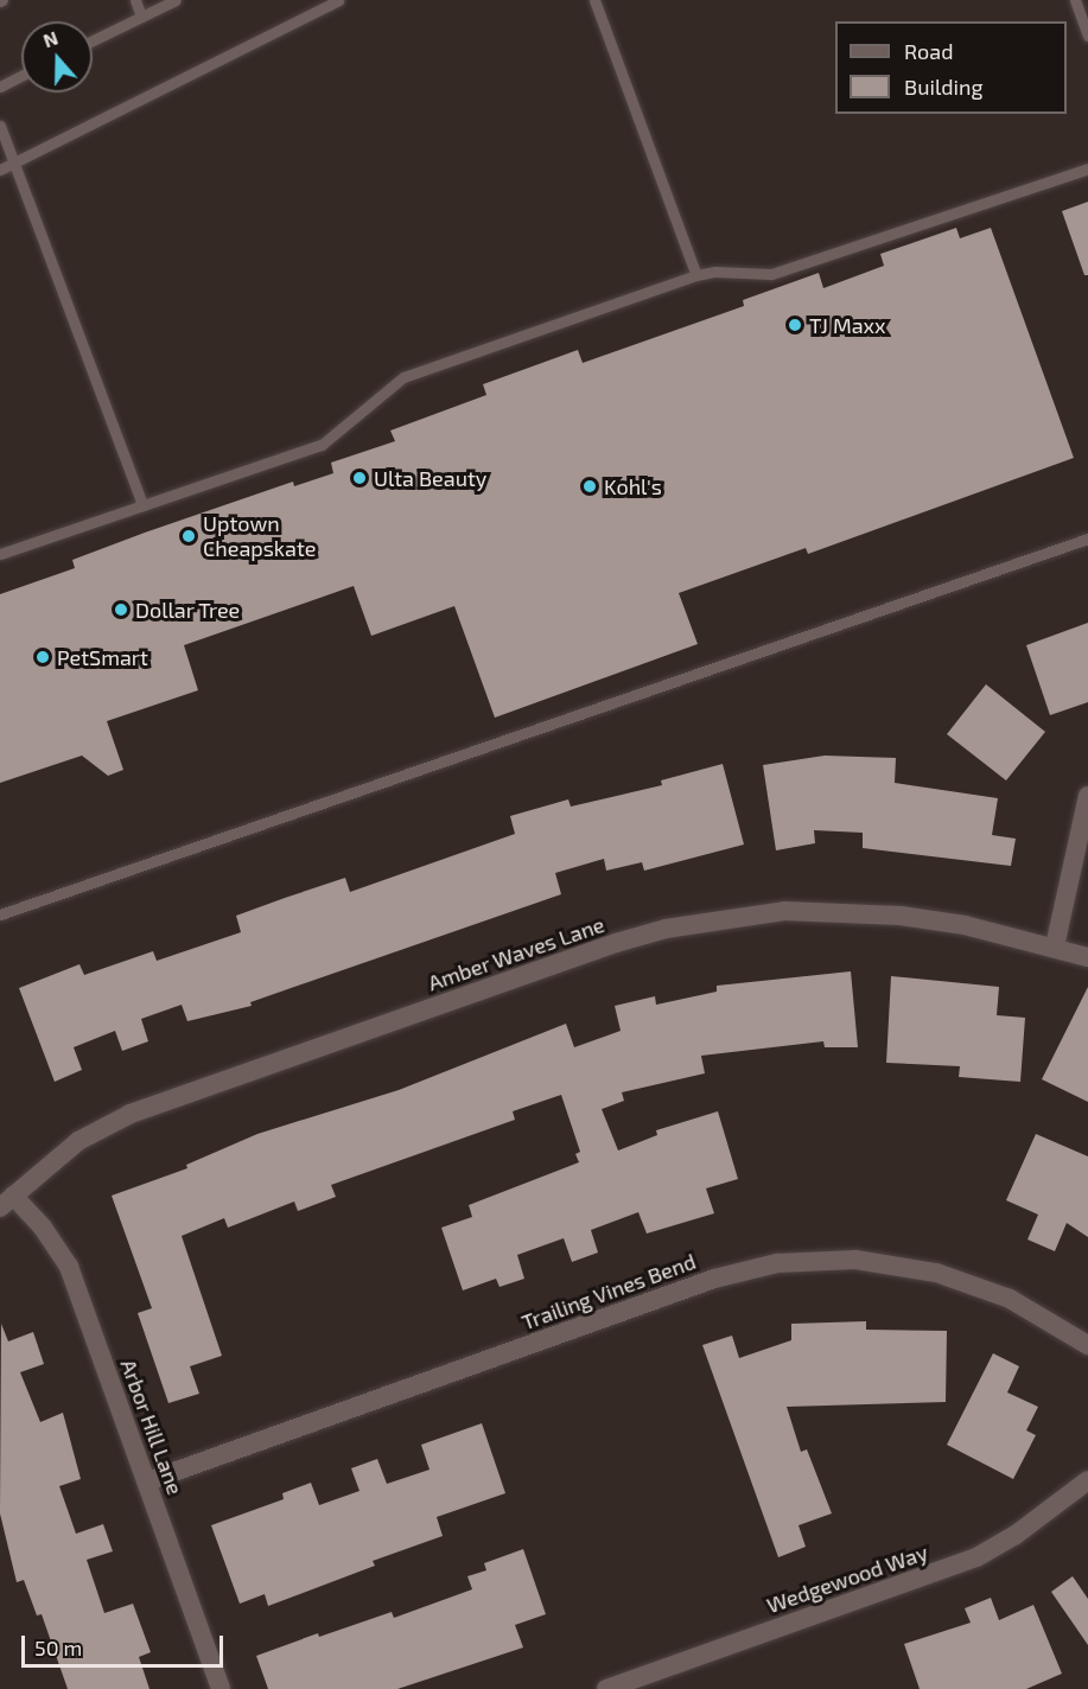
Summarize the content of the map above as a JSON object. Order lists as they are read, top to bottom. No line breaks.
{"streets":{"street":["Amber Waves Lane","Trailing Vines Bend","Arbor Hill Lane","Wedgewood Way"]},"crossings":[["Amber Waves Lane","Arbor Hill Lane"],["Trailing Vines Bend","Arbor Hill Lane"]],"places":["TJ Maxx","Ulta Beauty","Kohl's","Uptown Cheapskate","Dollar Tree","PetSmart"],"legend":["Road","Building"],"scale_bar":"50 m","north":"top"}
